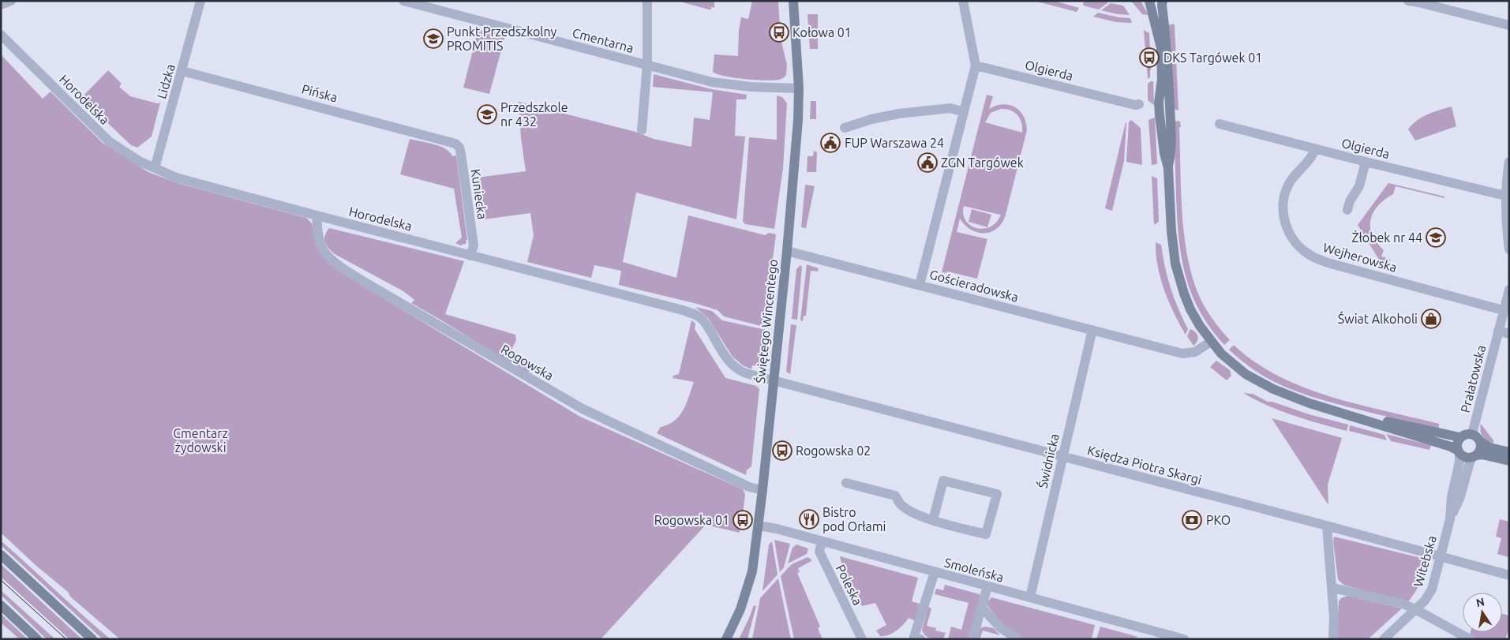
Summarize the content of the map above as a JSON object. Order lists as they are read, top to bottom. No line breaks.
{"streets":{"street":["Cmentarna","Olgierda","Lidzka","Pińska","Horodelska","Kuniecka","Wejherowska","Gościeradowska","Świętego Wincentego","Rogowska","Prałatowska","Świdnicka","Księdza Piotra Skargi","Witebska","Smoleńska","Poleska"]},"crossings":[["Cmentarna","Świętego Wincentego"],["Olgierda","Wejherowska"],["Olgierda","Gościeradowska"],["Lidzka","Pińska"],["Lidzka","Horodelska"],["Pińska","Kuniecka"],["Horodelska","Kuniecka"],["Horodelska","Świętego Wincentego"],["Horodelska","Rogowska"],["Horodelska","Księdza Piotra Skargi"],["Wejherowska","Prałatowska"],["Gościeradowska","Świdnicka"],["Świętego Wincentego","Rogowska"],["Świętego Wincentego","Księdza Piotra Skargi"],["Świętego Wincentego","Smoleńska"],["Prałatowska","Witebska"],["Świdnicka","Księdza Piotra Skargi"],["Świdnicka","Smoleńska"],["Księdza Piotra Skargi","Witebska"],["Smoleńska","Poleska"]],"parks":["Cmentarz żydowski"],"places":{"bus stop":["Kołowa 01","DKS Targówek 01","Rogowska 02","Rogowska 01"],"school or university":["Punkt Przedszkolny PROMITIS","Przedszkole nr 432","Żłobek nr 44"],"public building":["FUP Warszawa 24","ZGN Targówek"],"shop":["Świat Alkoholi"],"restaurant":["Bistro pod Orłami"],"bank":["PKO"]},"north":"top"}
